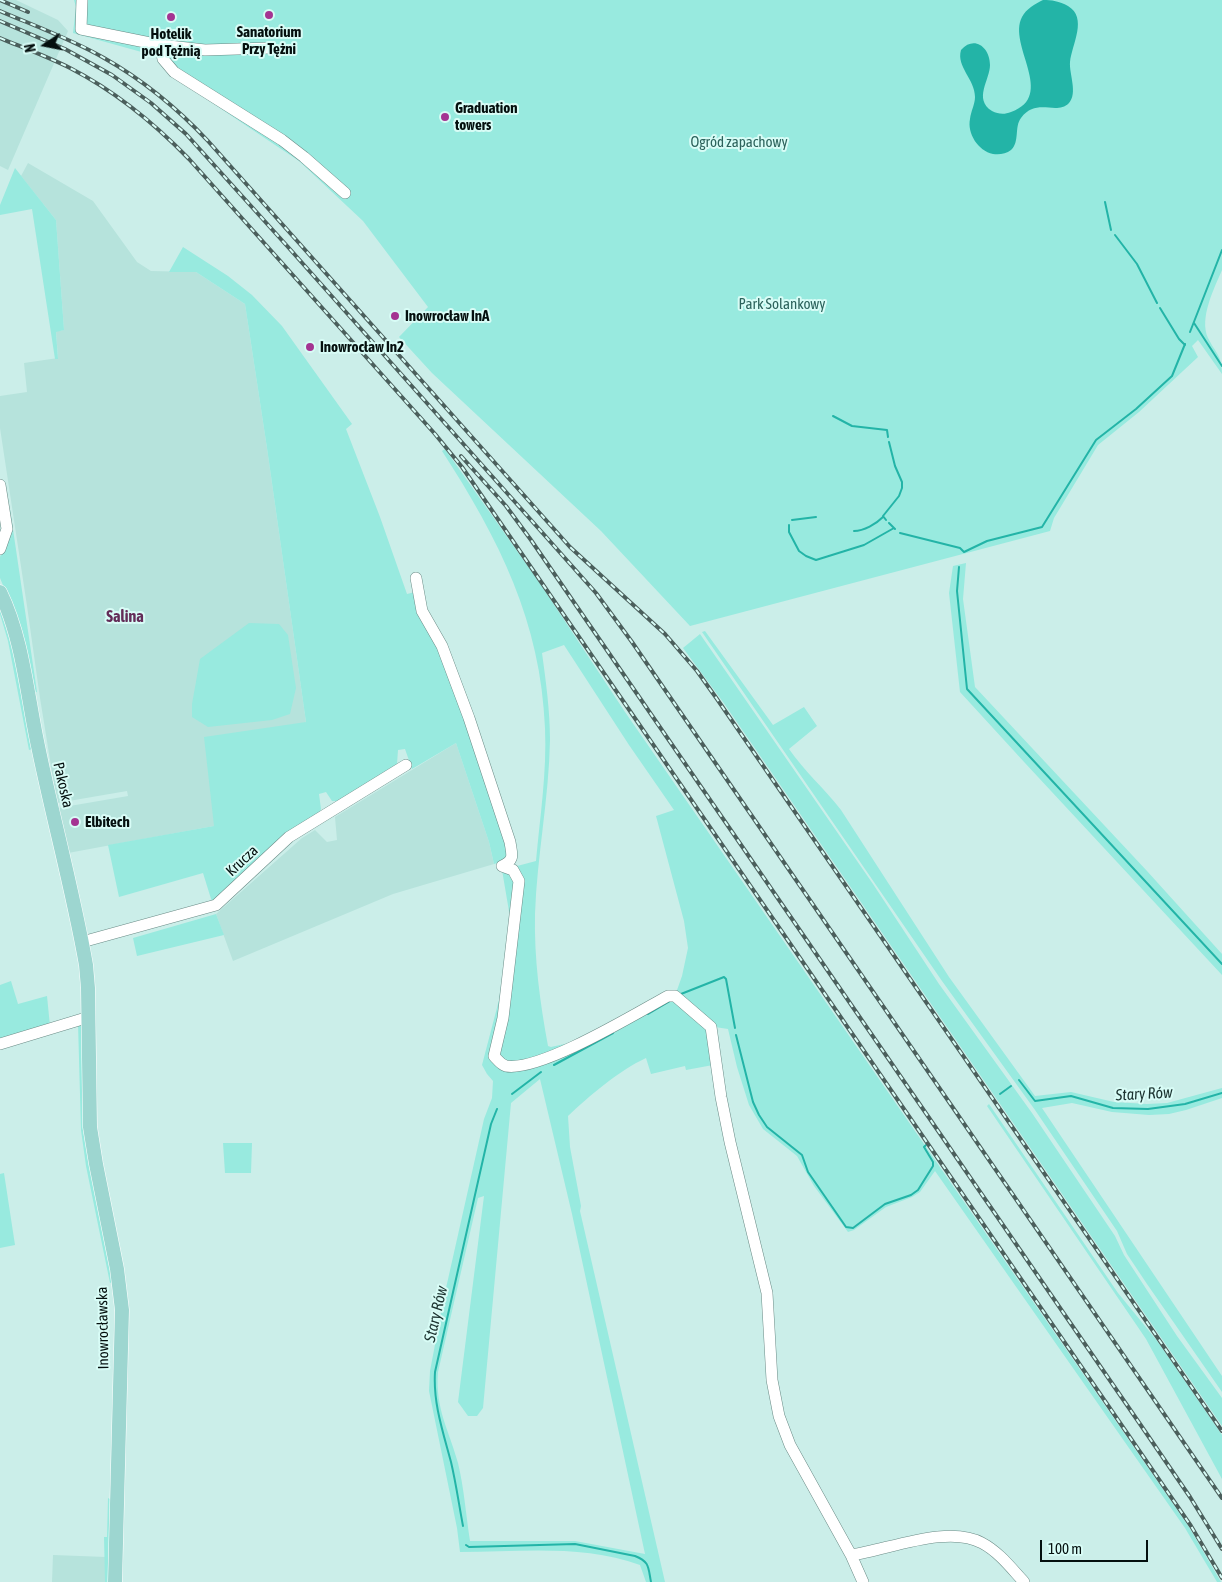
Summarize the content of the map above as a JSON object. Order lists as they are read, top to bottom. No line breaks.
{"streets":{"main road":["Pakoska","Inowrocławska"],"street":["Krucza"]},"crossings":[["Pakoska","Krucza"],["Pakoska","Inowrocławska"]],"districts":["Salina"],"water":["Stary Rów"],"parks":["Ogród zapachowy","Park Solankowy"],"places":["Sanatorium Przy Tężni","Hotelik pod Tężnią","Graduation towers","Inowrocław InA","Inowrocław In2","Elbitech"],"scale_bar":"100 m","north":"left"}
